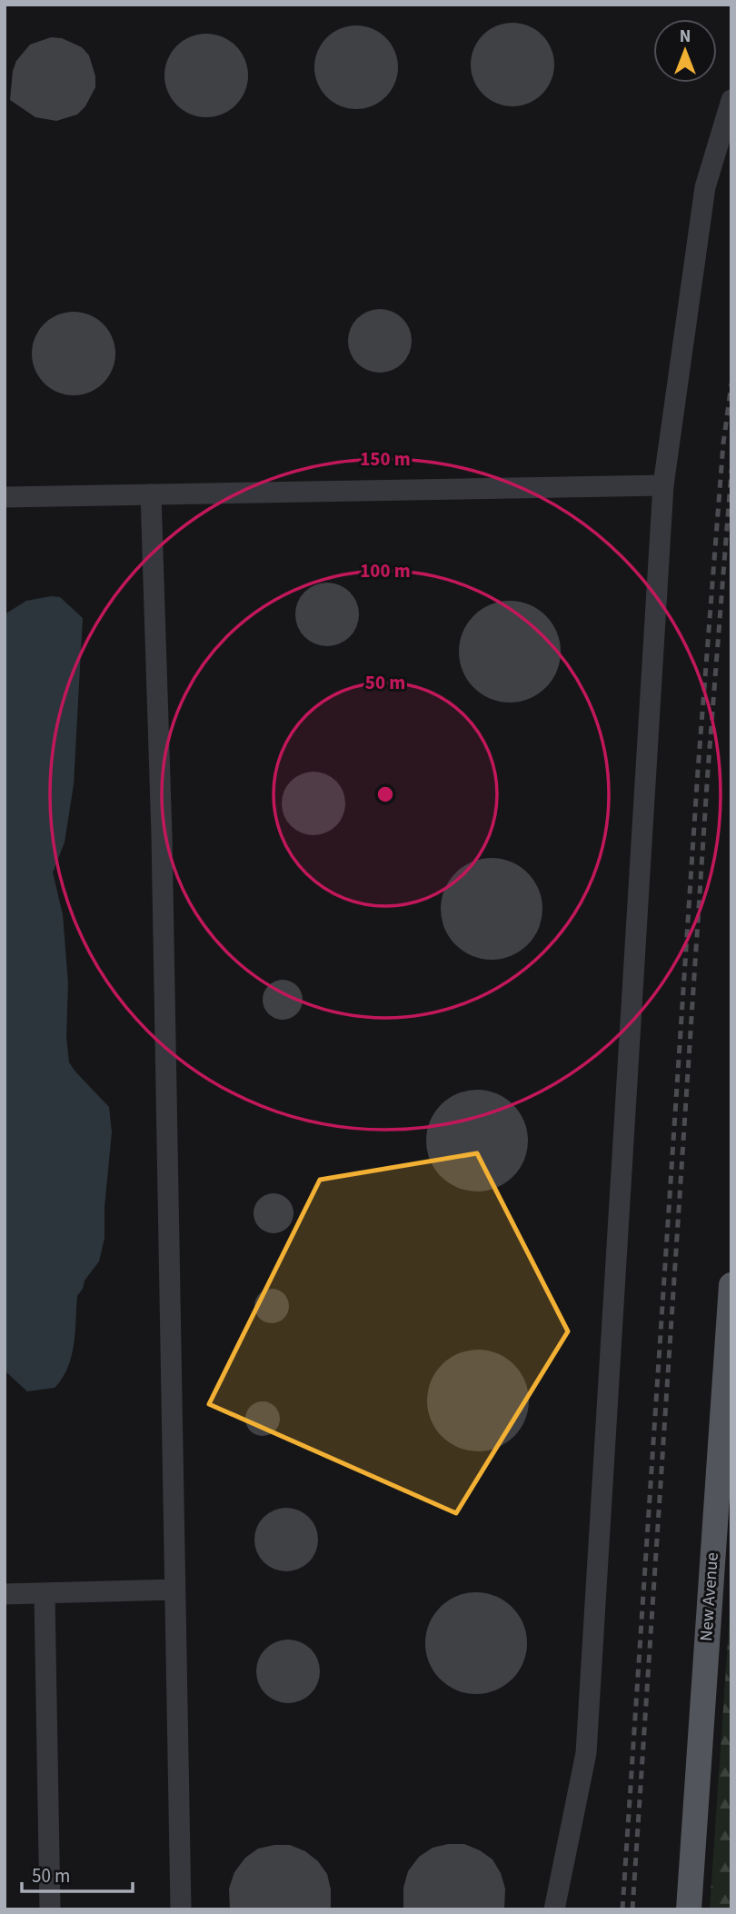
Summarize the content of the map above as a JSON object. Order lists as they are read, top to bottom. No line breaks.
{"streets":{"main road":["New Avenue"]},"scale_bar":"50 m","north":"top","rings":["150 m","100 m","50 m"]}
